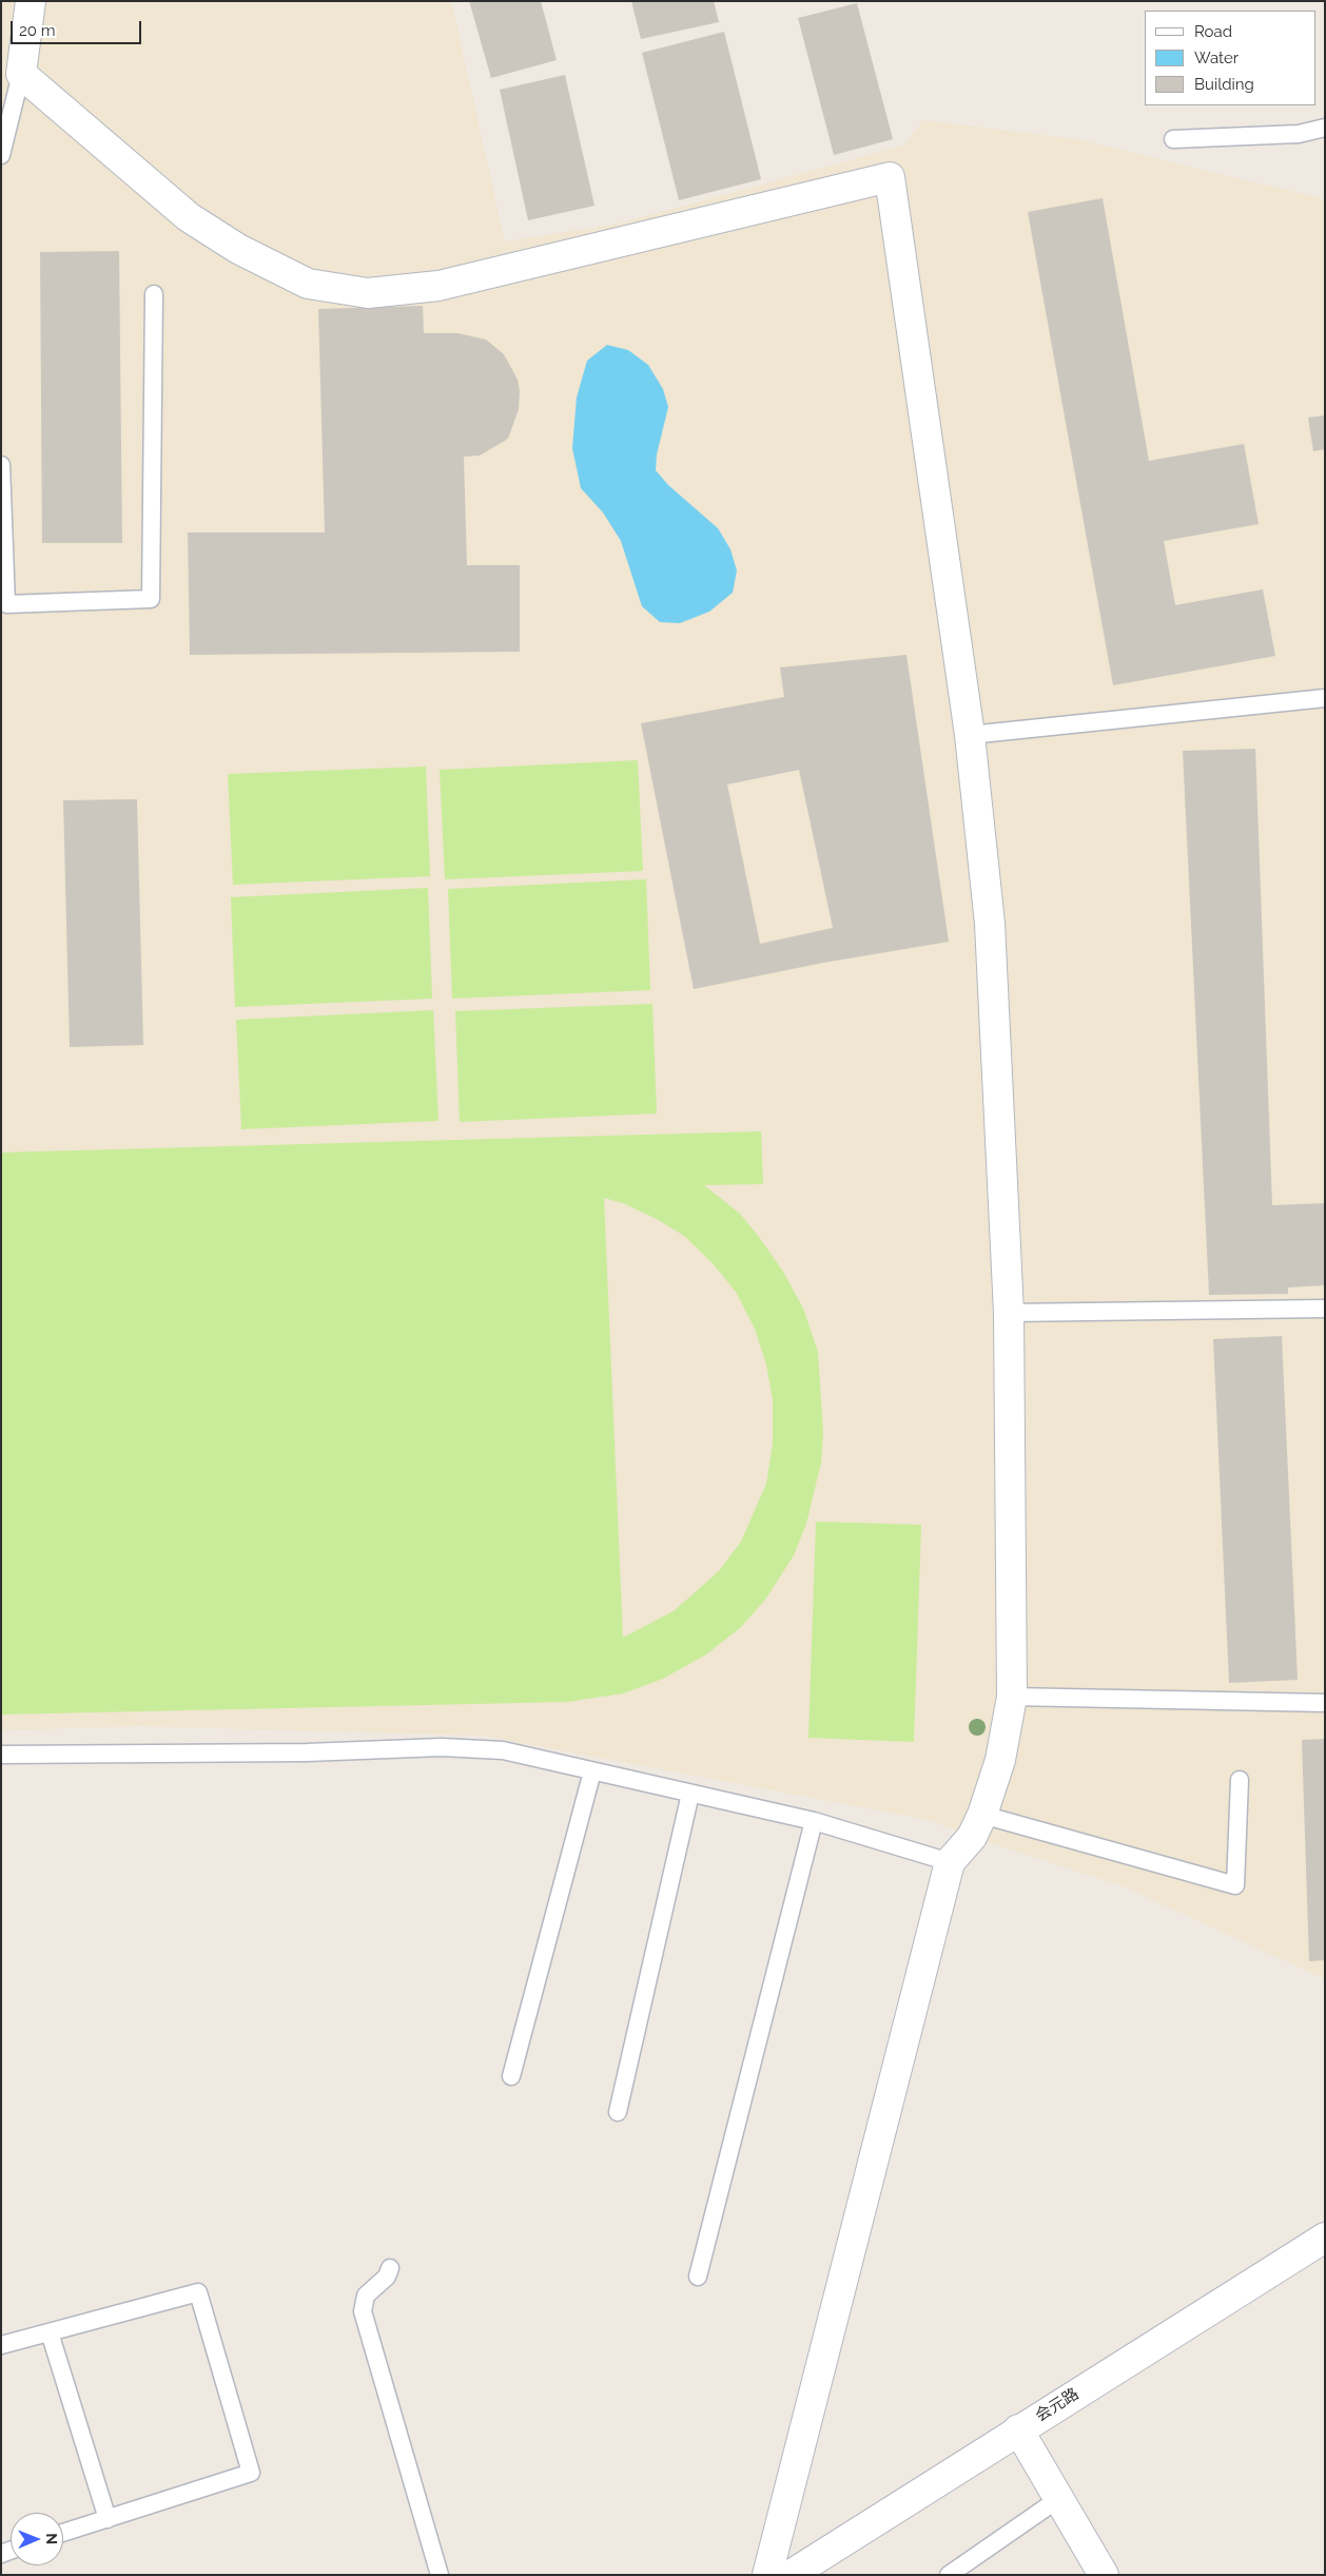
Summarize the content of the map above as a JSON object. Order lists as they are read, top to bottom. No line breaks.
{"streets":{"street":["会元路"]},"legend":["Road","Water","Building"],"scale_bar":"20 m","north":"right"}
